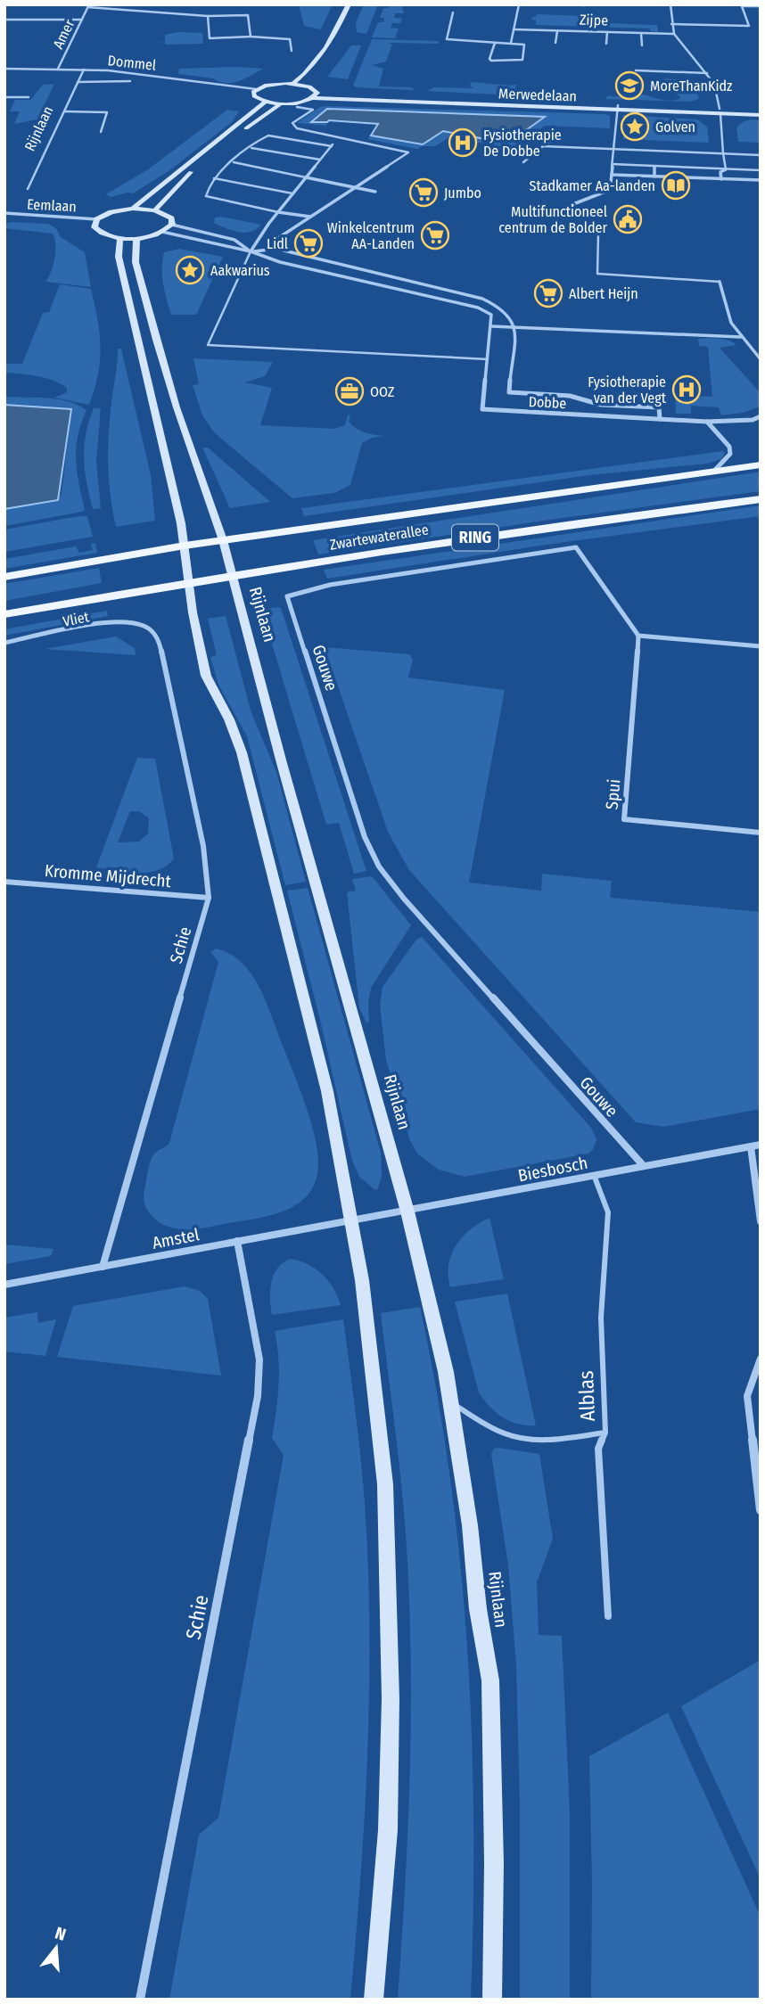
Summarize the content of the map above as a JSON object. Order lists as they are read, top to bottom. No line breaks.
{"streets":{"main road":["Zwartewaterallee","RING"],"street":["Amer","Dommel","Merwedelaan","Rijnlaan","Eemlaan","Dobbe","Vliet","Gouwe","Spui","Kromme Mijdrecht","Schie","Biesbosch","Amstel"],"lane":["Zijpe","Alblas"]},"crossings":[["Amer","Dommel"],["Dommel","Rijnlaan"],["Rijnlaan","Zwartewaterallee"],["Rijnlaan","Biesbosch"],["Vliet","Schie"],["Gouwe","Spui"],["Gouwe","Biesbosch"],["Kromme Mijdrecht","Schie"],["Schie","Amstel"],["Biesbosch","Amstel"],["Biesbosch","Alblas"]],"places":{"school or university":["MoreThanKidz"],"place":["Golven","Aakwarius"],"hospital":["Fysiotherapie De Dobbe","Fysiotherapie van der Vegt"],"library":["Stadkamer Aa-landen"],"supermarket":["Jumbo","Winkelcentrum AA-Landen","Lidl","Albert Heijn"],"public building":["Multifunctioneel centrum de Bolder"],"office":["OOZ"]},"north":"top"}
